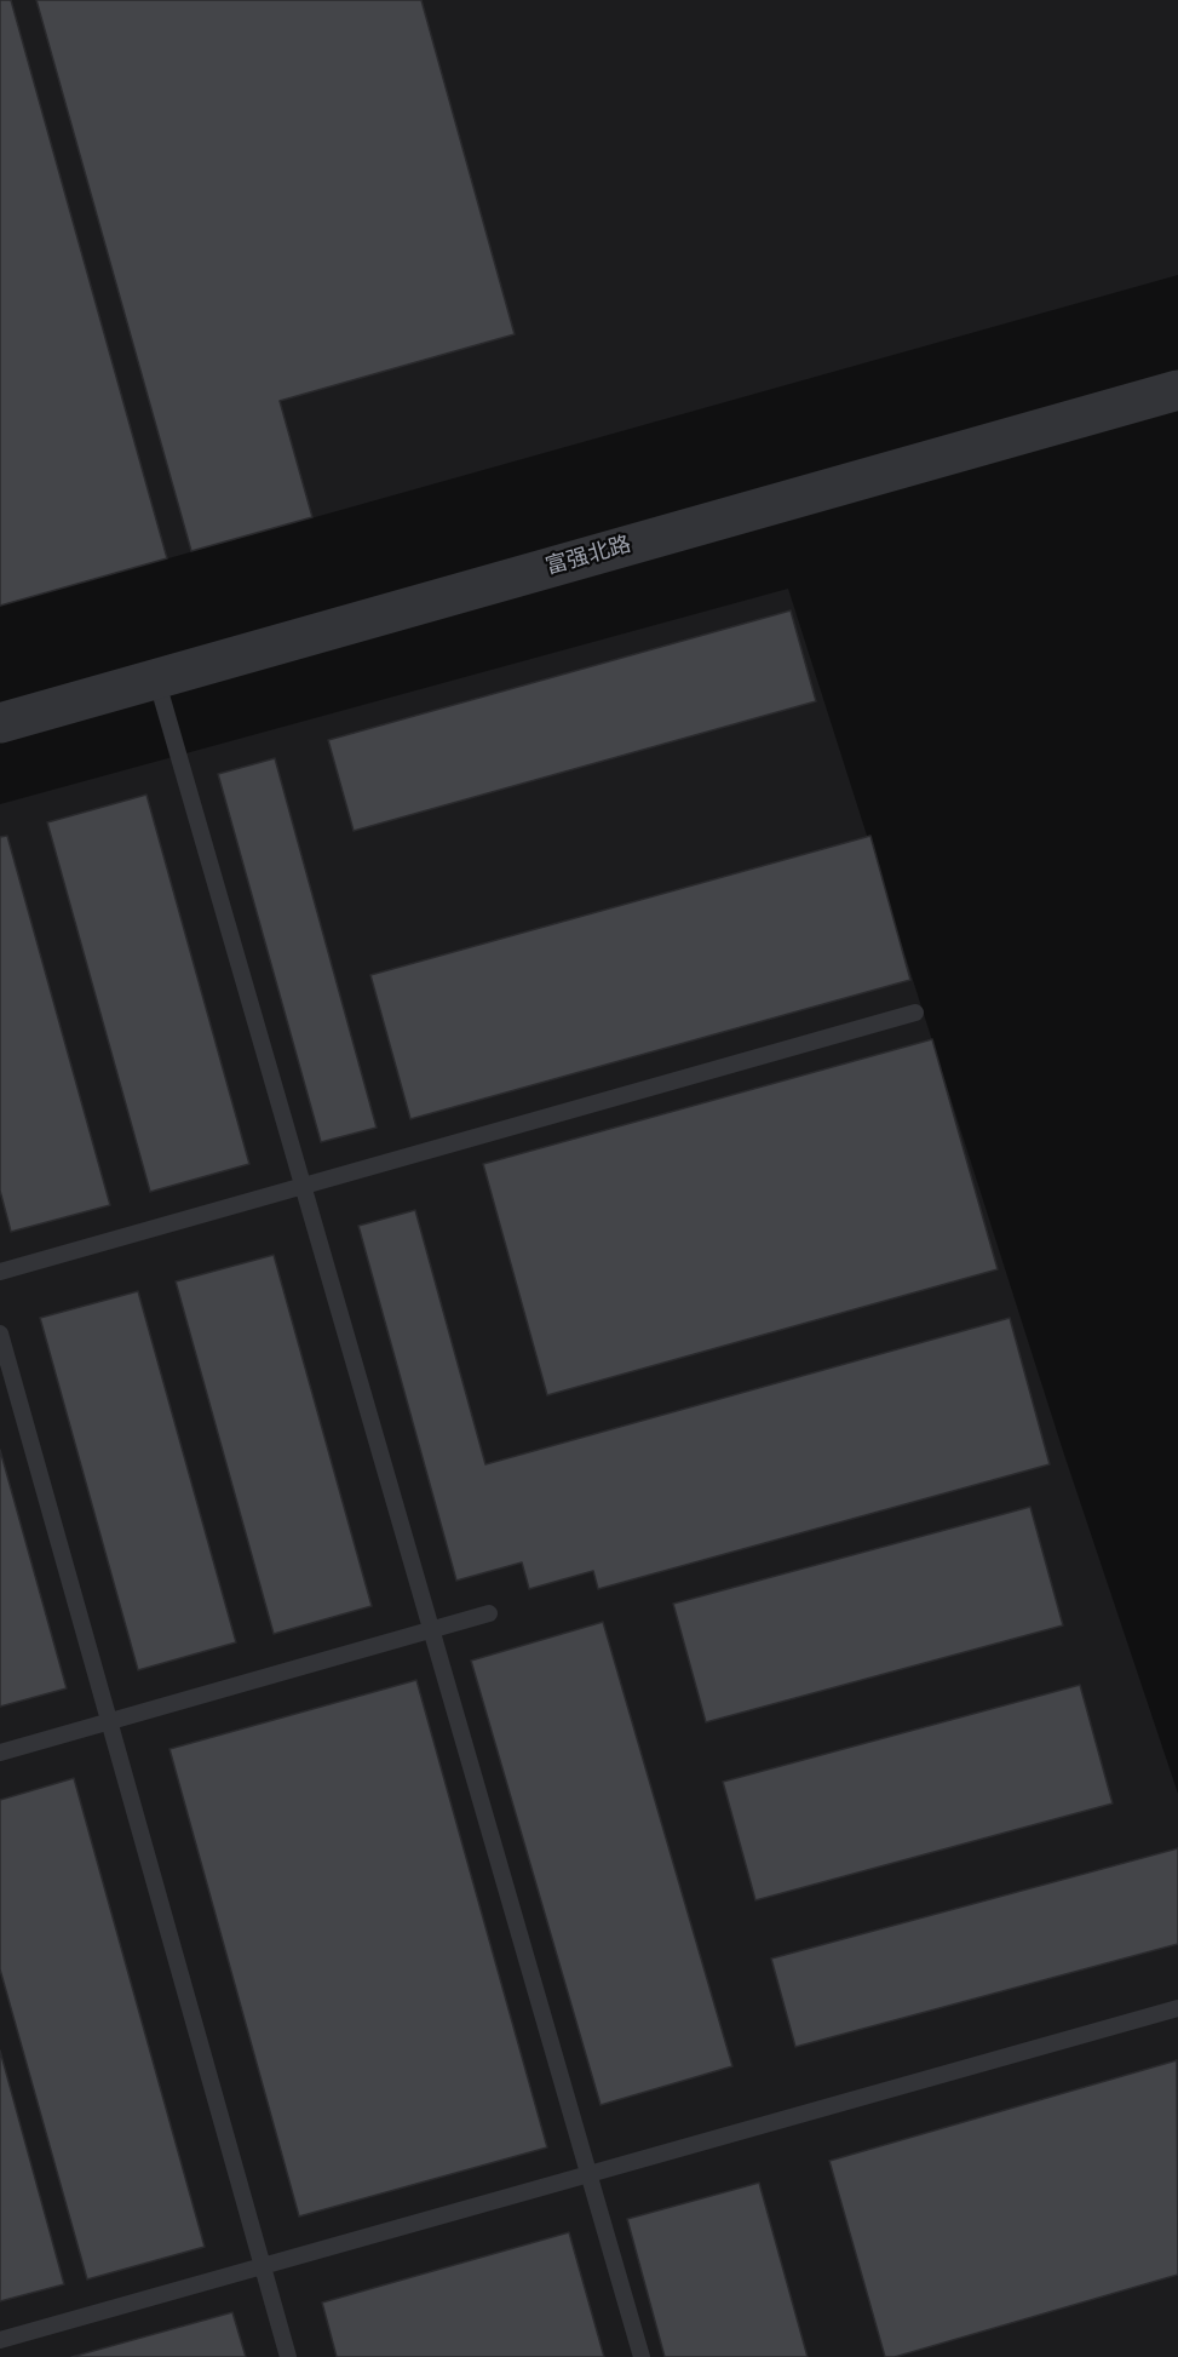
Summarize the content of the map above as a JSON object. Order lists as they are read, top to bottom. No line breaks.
{"streets":{"street":["富强北路"]}}
